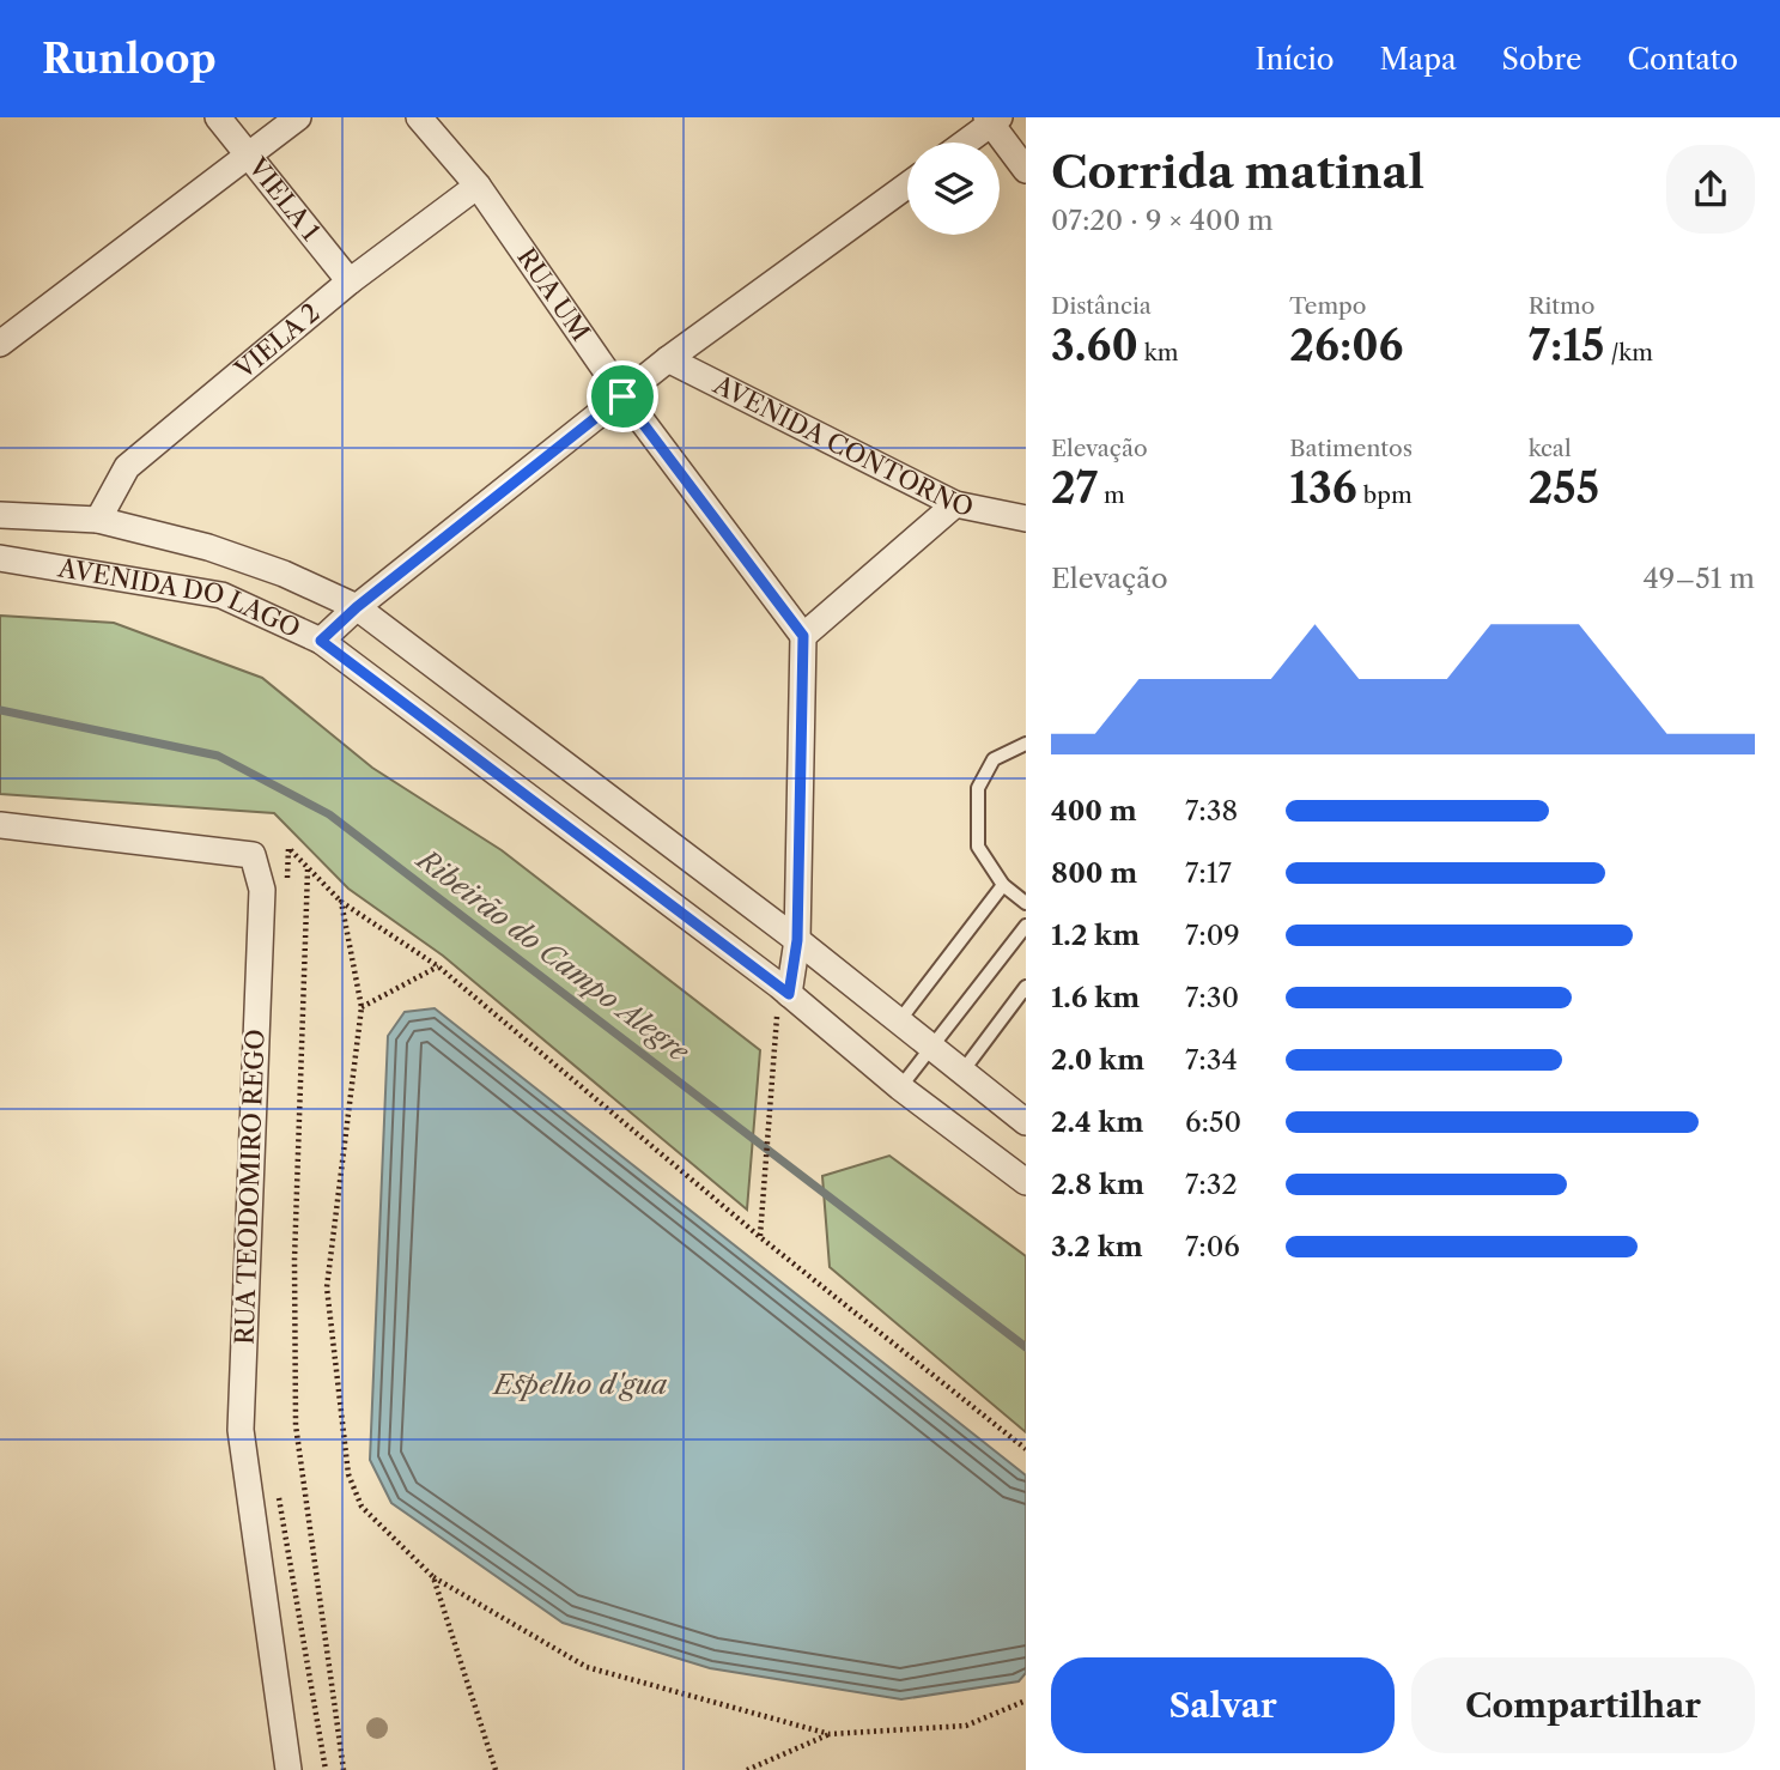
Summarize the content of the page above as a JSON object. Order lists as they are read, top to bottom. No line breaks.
{"streets":{"street":["VIELA 1","RUA UM","VIELA 2","AVENIDA CONTORNO","AVENIDA DO LAGO","RUA TEODOMIRO REGO"]},"crossings":[["VIELA 1","VIELA 2"],["RUA UM","VIELA 2"],["VIELA 2","AVENIDA DO LAGO"]],"water":["Ribeirão do Campo Alegre","Espelho d'gua"],"page":{"header":"Runloop","nav":["Início","Mapa","Sobre","Contato"],"heading":["Corrida matinal","07:20 · 9 × 400 m"],"stats":[["Distância","3.60 km"],["Tempo","26:06"],["Ritmo","7:15 /km"],["Elevação","27 m"],["Batimentos","136 bpm"],["kcal","255"]],"chart":["Elevação","49–51 m"],"list":[{"name":"400 m","note":"7:38"},{"name":"800 m","note":"7:17"},{"name":"1.2 km","note":"7:09"},{"name":"1.6 km","note":"7:30"},{"name":"2.0 km","note":"7:34"},{"name":"2.4 km","note":"6:50"},{"name":"2.8 km","note":"7:32"},{"name":"3.2 km","note":"7:06"}],"buttons":["Salvar","Compartilhar"]}}
